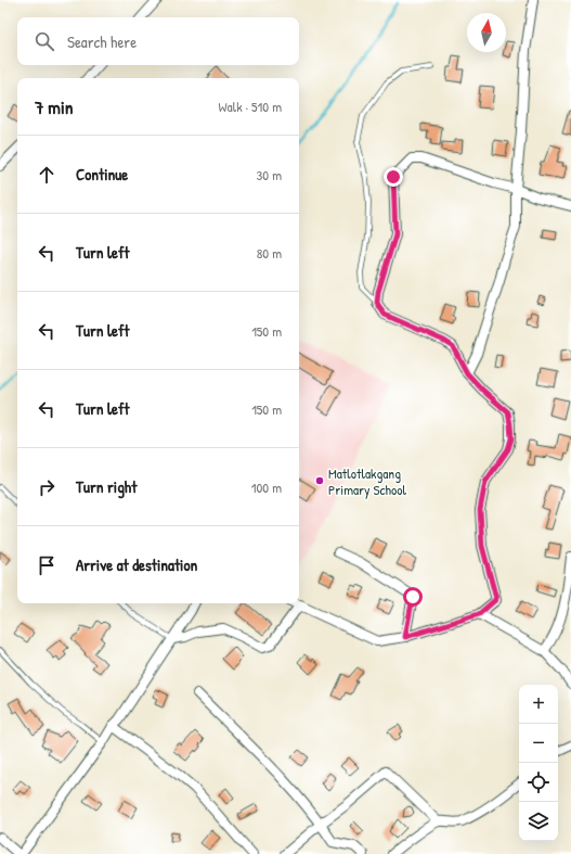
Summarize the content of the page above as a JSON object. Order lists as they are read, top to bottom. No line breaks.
{"places":["Matlotlakgang Primary School"],"north":"top","page":{"search":"Search here","heading":["7 min","Walk · 510 m"],"list":[["Continue","30 m"],["Turn left","80 m"],["Turn left","150 m"],["Turn left","150 m"],["Turn right","100 m"],"Arrive at destination"],"map_buttons":["+","−"]}}
